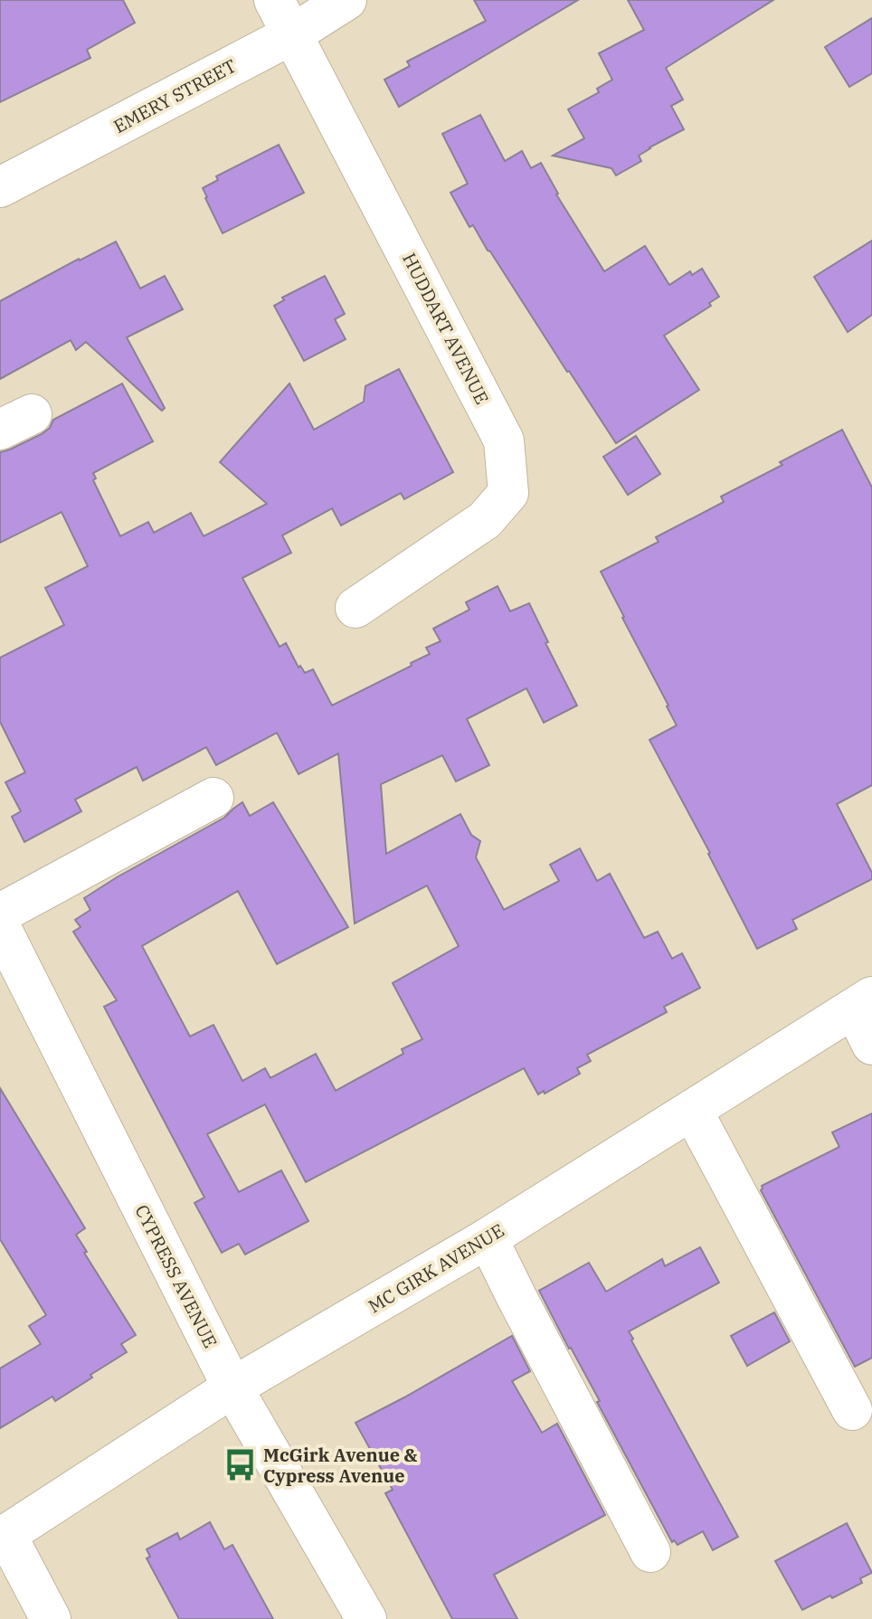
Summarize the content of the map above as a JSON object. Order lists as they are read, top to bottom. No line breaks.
{"streets":{"street":["EMERY STREET","HUDDART AVENUE","MC GIRK AVENUE","CYPRESS AVENUE"]},"crossings":[["EMERY STREET","HUDDART AVENUE"],["MC GIRK AVENUE","CYPRESS AVENUE"]],"places":{"bus stop":["McGirk Avenue & Cypress Avenue"]}}
